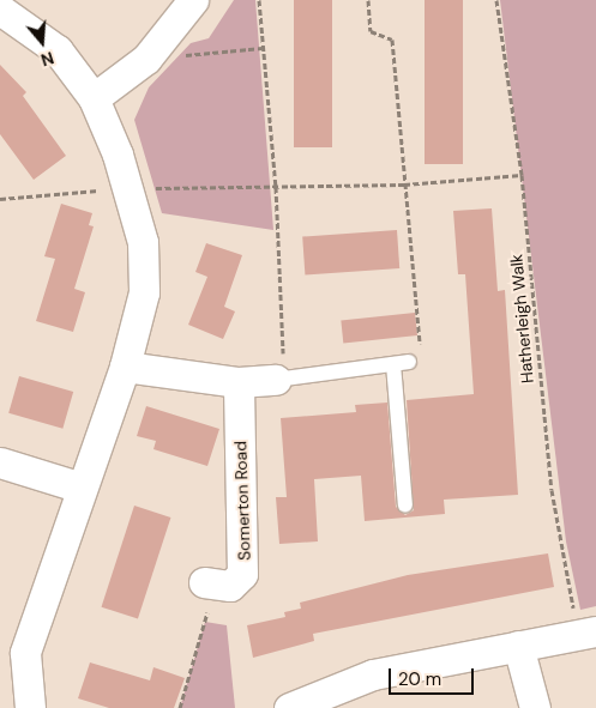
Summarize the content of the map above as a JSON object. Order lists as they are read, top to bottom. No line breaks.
{"streets":{"street":["Somerton Road"],"path":["Hatherleigh Walk"]},"scale_bar":"20 m","north":"bottom"}
